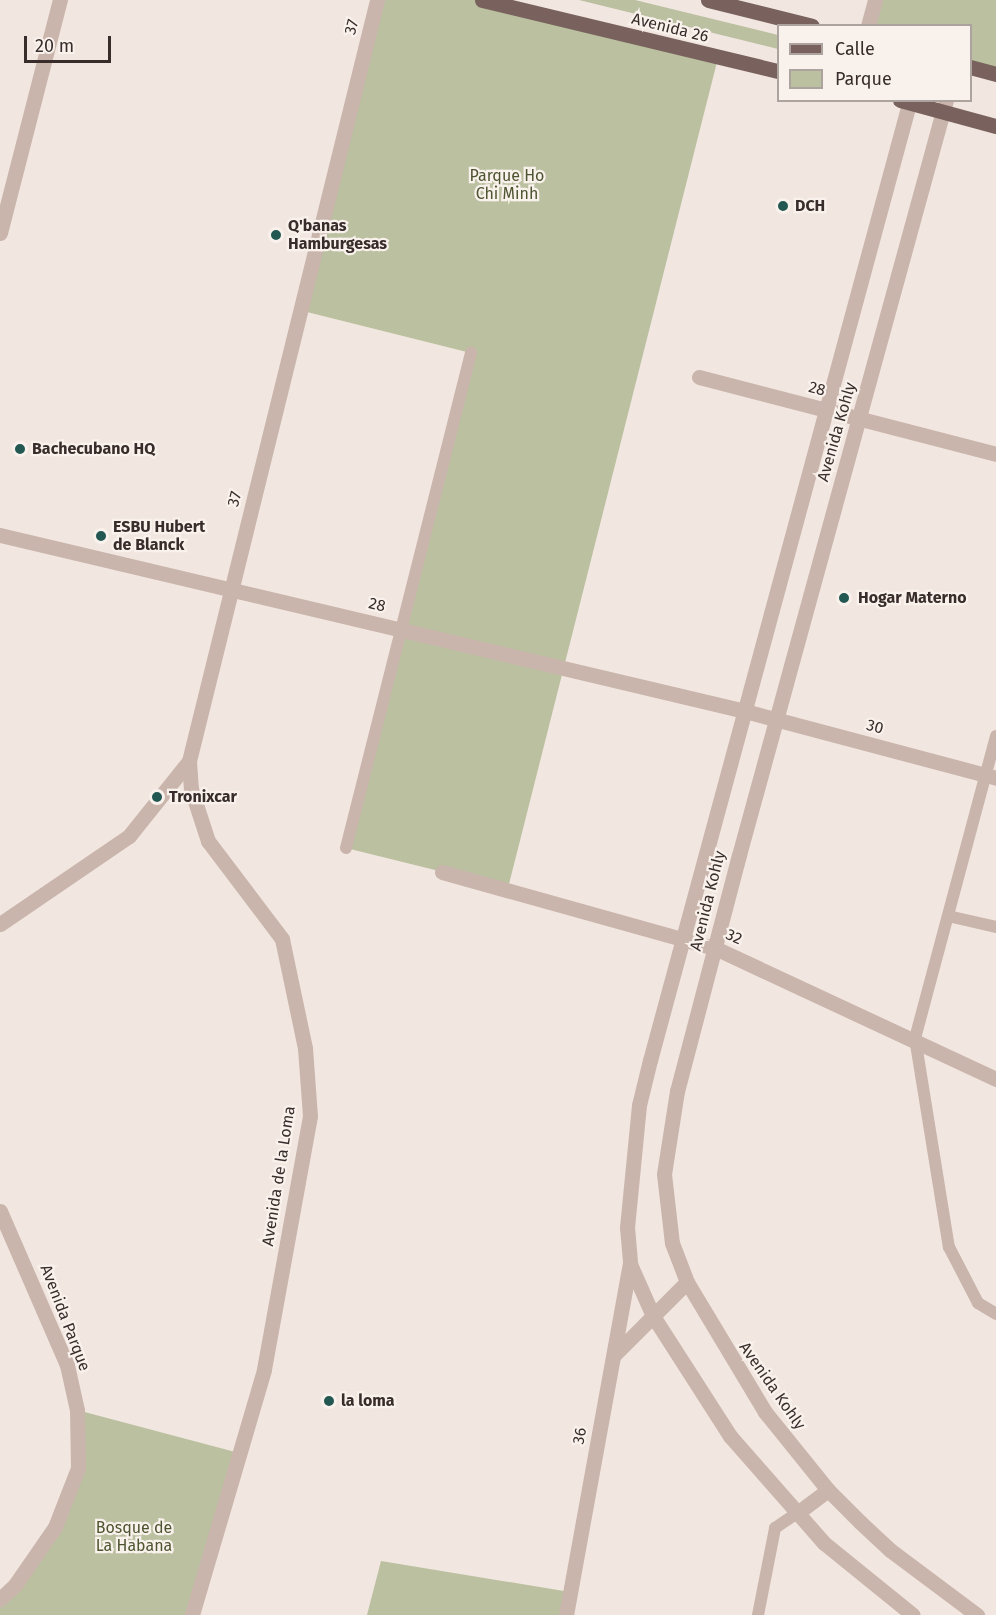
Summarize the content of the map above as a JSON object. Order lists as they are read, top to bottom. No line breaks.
{"streets":{"main road":["Avenida 26"],"street":["37","28","Avenida Kohly","30","32","Avenida de la Loma","Avenida Parque","36"]},"crossings":[["37","28"],["37","Avenida de la Loma"],["28","Avenida Kohly"],["28","30"],["Avenida Kohly","30"],["Avenida Kohly","32"],["Avenida Kohly","36"]],"parks":["Parque Ho Chi Minh","Bosque de La Habana"],"places":["DCH","Q'banas Hamburgesas","Bachecubano HQ","ESBU Hubert de Blanck","Hogar Materno","Tronixcar","la loma"],"legend":["Calle","Parque"],"scale_bar":"20 m"}
